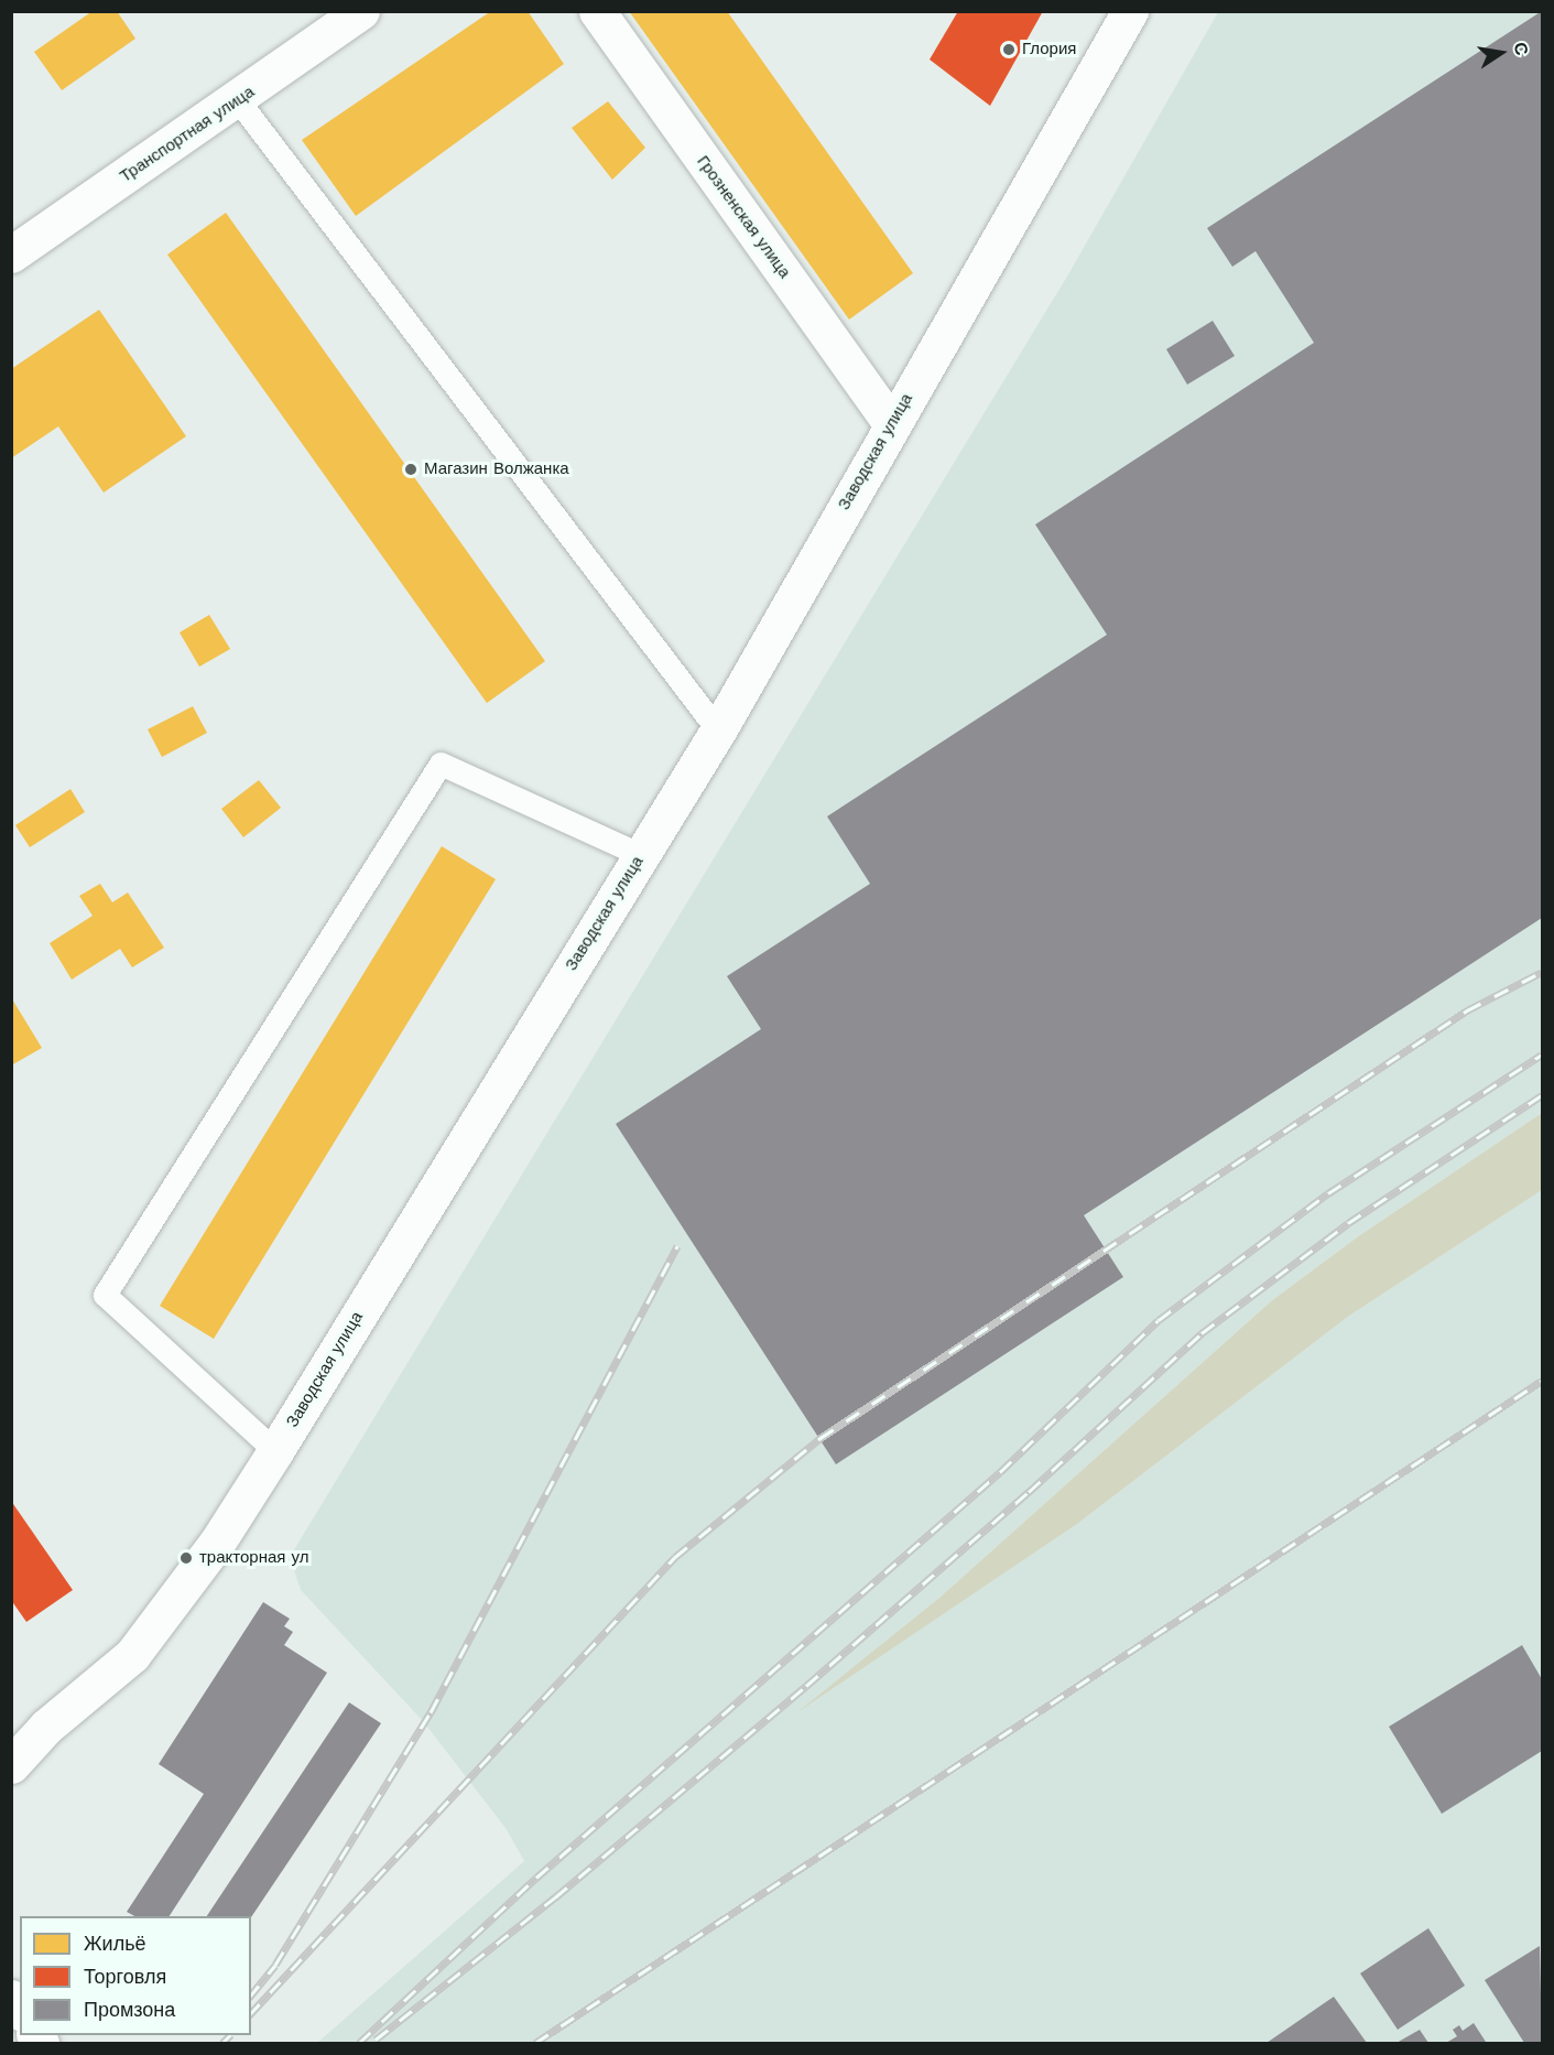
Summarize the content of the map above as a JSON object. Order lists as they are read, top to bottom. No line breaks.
{"streets":{"street":["Транспортная улица","Грозненская улица","Заводская улица"]},"crossings":[["Грозненская улица","Заводская улица"]],"places":["Глория","Магазин Волжанка","тракторная ул"],"legend":["Жильё","Торговля","Промзона"],"north":"right"}
